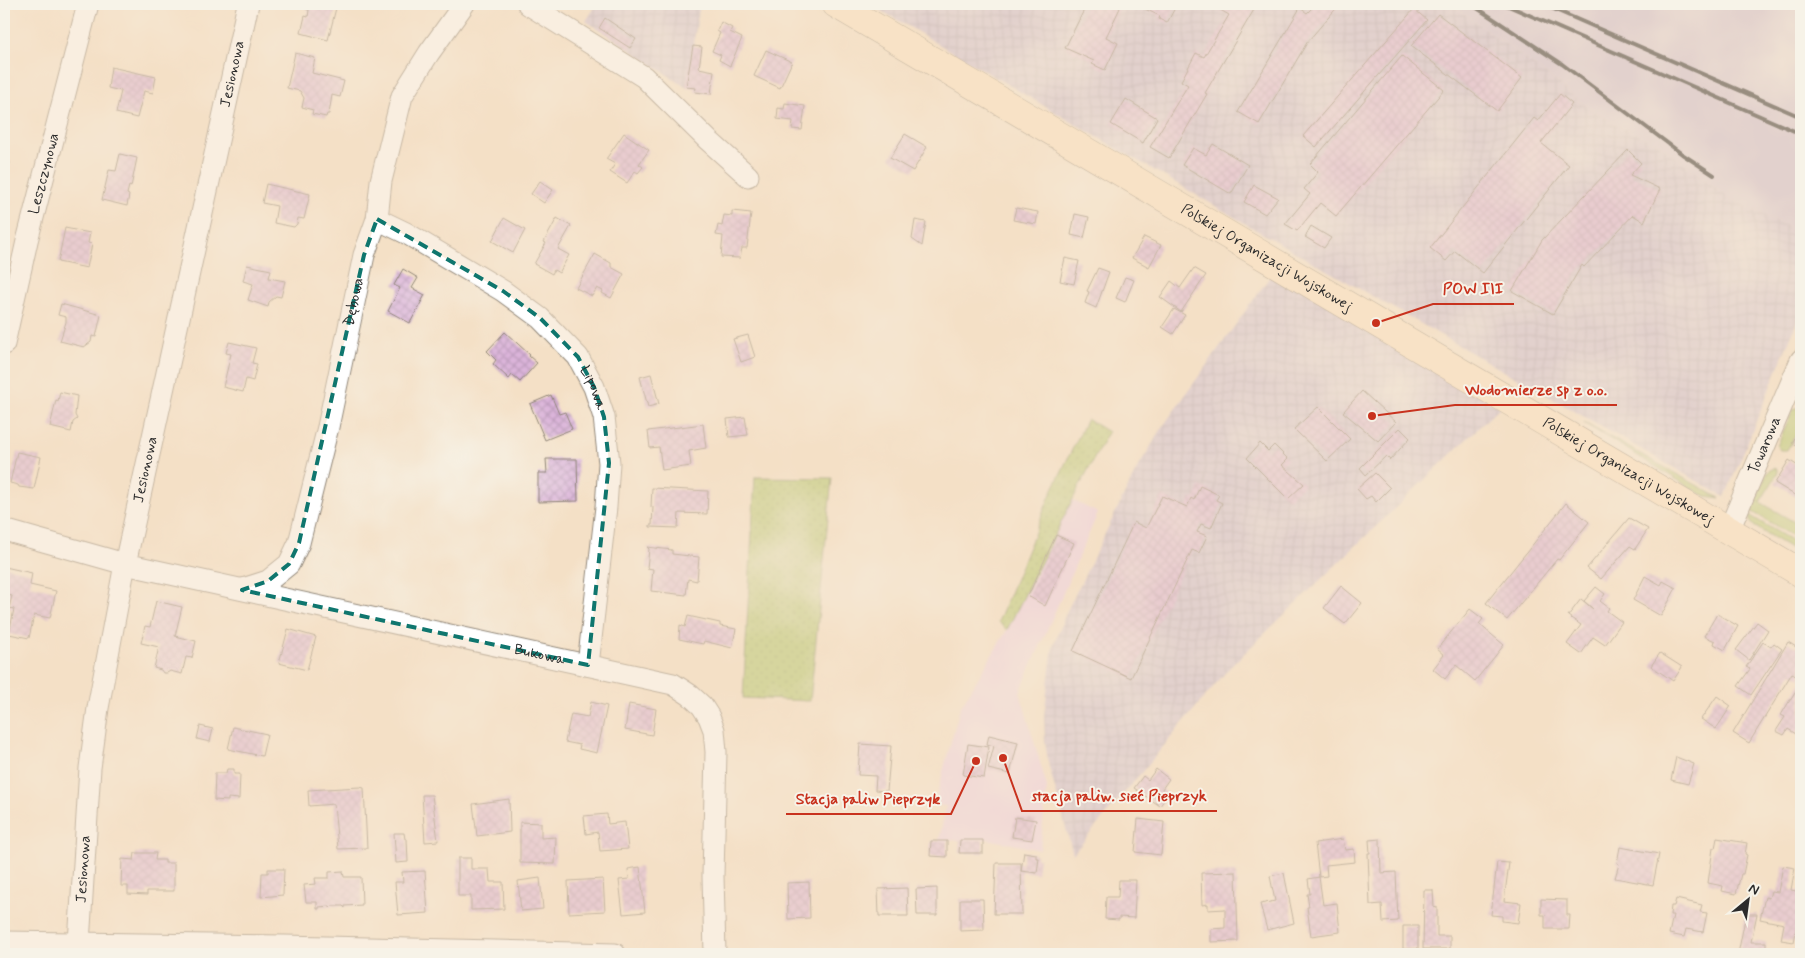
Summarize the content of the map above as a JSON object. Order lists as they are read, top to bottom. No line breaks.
{"streets":{"main road":["Polskiej Organizacji Wojskowej"],"street":["Jesionowa","Leszczynowa","Dębowa","Lipowa","Towarowa","Bukowa"]},"crossings":[["Jesionowa","Bukowa"],["Polskiej Organizacji Wojskowej","Towarowa"],["Dębowa","Lipowa"],["Dębowa","Bukowa"],["Lipowa","Bukowa"]],"places":["POW III","Wodomierze sp z o.o.","stacja paliw. sieć Pieprzyk","Stacja paliw Pieprzyk"],"north":"top right"}
